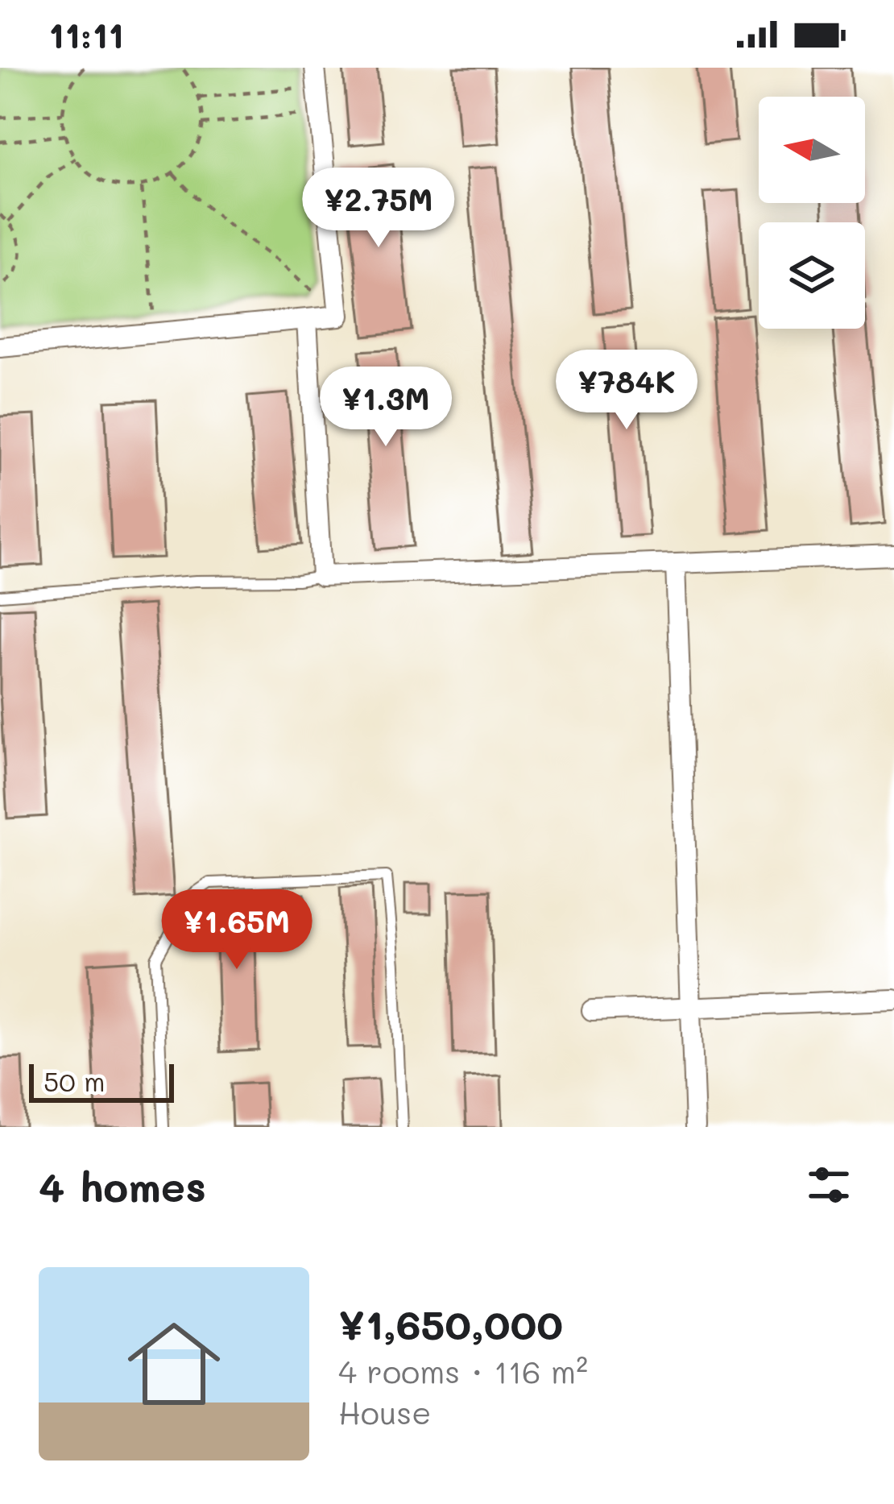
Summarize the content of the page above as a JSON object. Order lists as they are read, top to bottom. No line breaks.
{"scale_bar":"50 m","north":"left","page":{"status":"11:11","price":["¥2.75M","¥784K","¥1.3M","¥1.65M"],"scale":"50 m","heading":"4 homes","list":[{"name":"¥1,650,000","note":"4 rooms · 116 m² · House"}]}}
